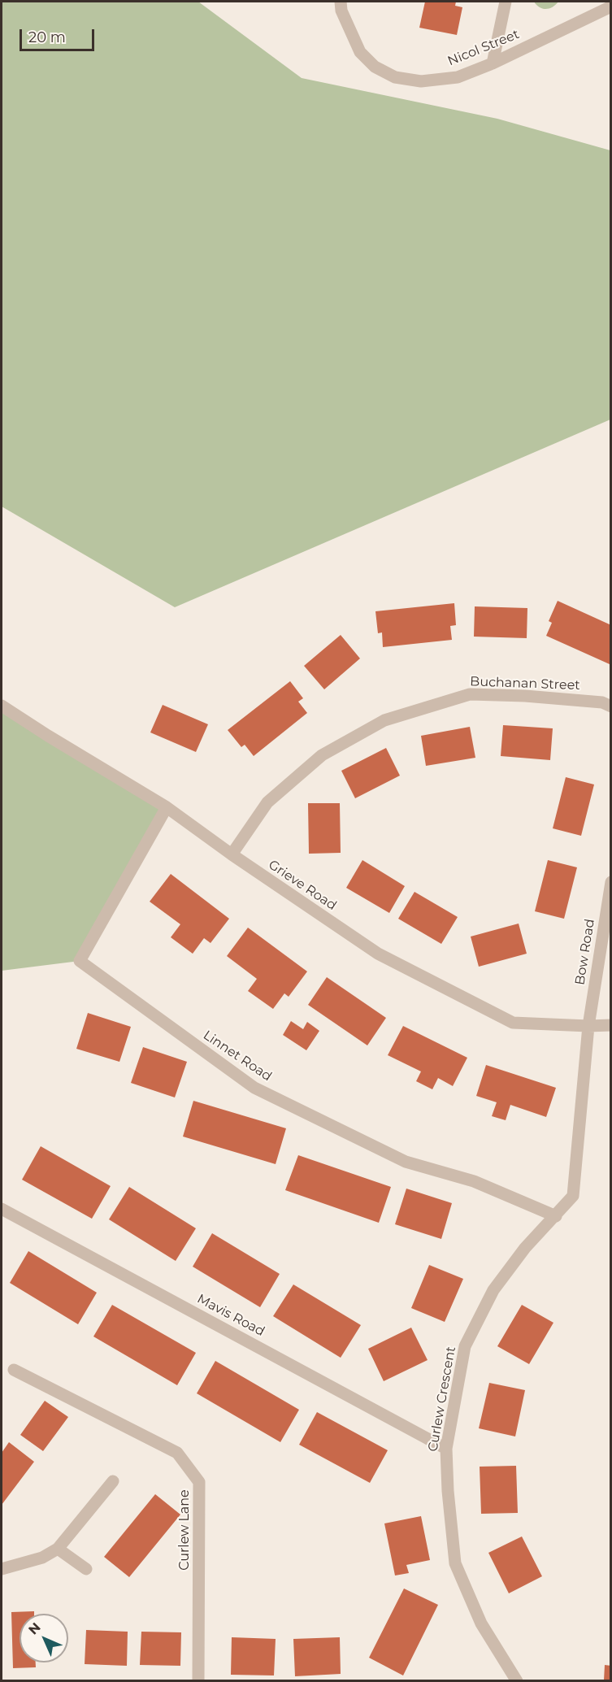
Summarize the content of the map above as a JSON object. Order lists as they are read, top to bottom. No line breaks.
{"streets":{"street":["Nicol Street","Buchanan Street","Grieve Road","Bow Road","Linnet Road","Mavis Road","Curlew Crescent","Curlew Lane"]},"crossings":[["Buchanan Street","Grieve Road"],["Grieve Road","Bow Road"],["Grieve Road","Linnet Road"],["Grieve Road","Curlew Crescent"],["Bow Road","Curlew Crescent"],["Linnet Road","Curlew Crescent"],["Mavis Road","Curlew Crescent"]],"scale_bar":"20 m","north":"top left"}
